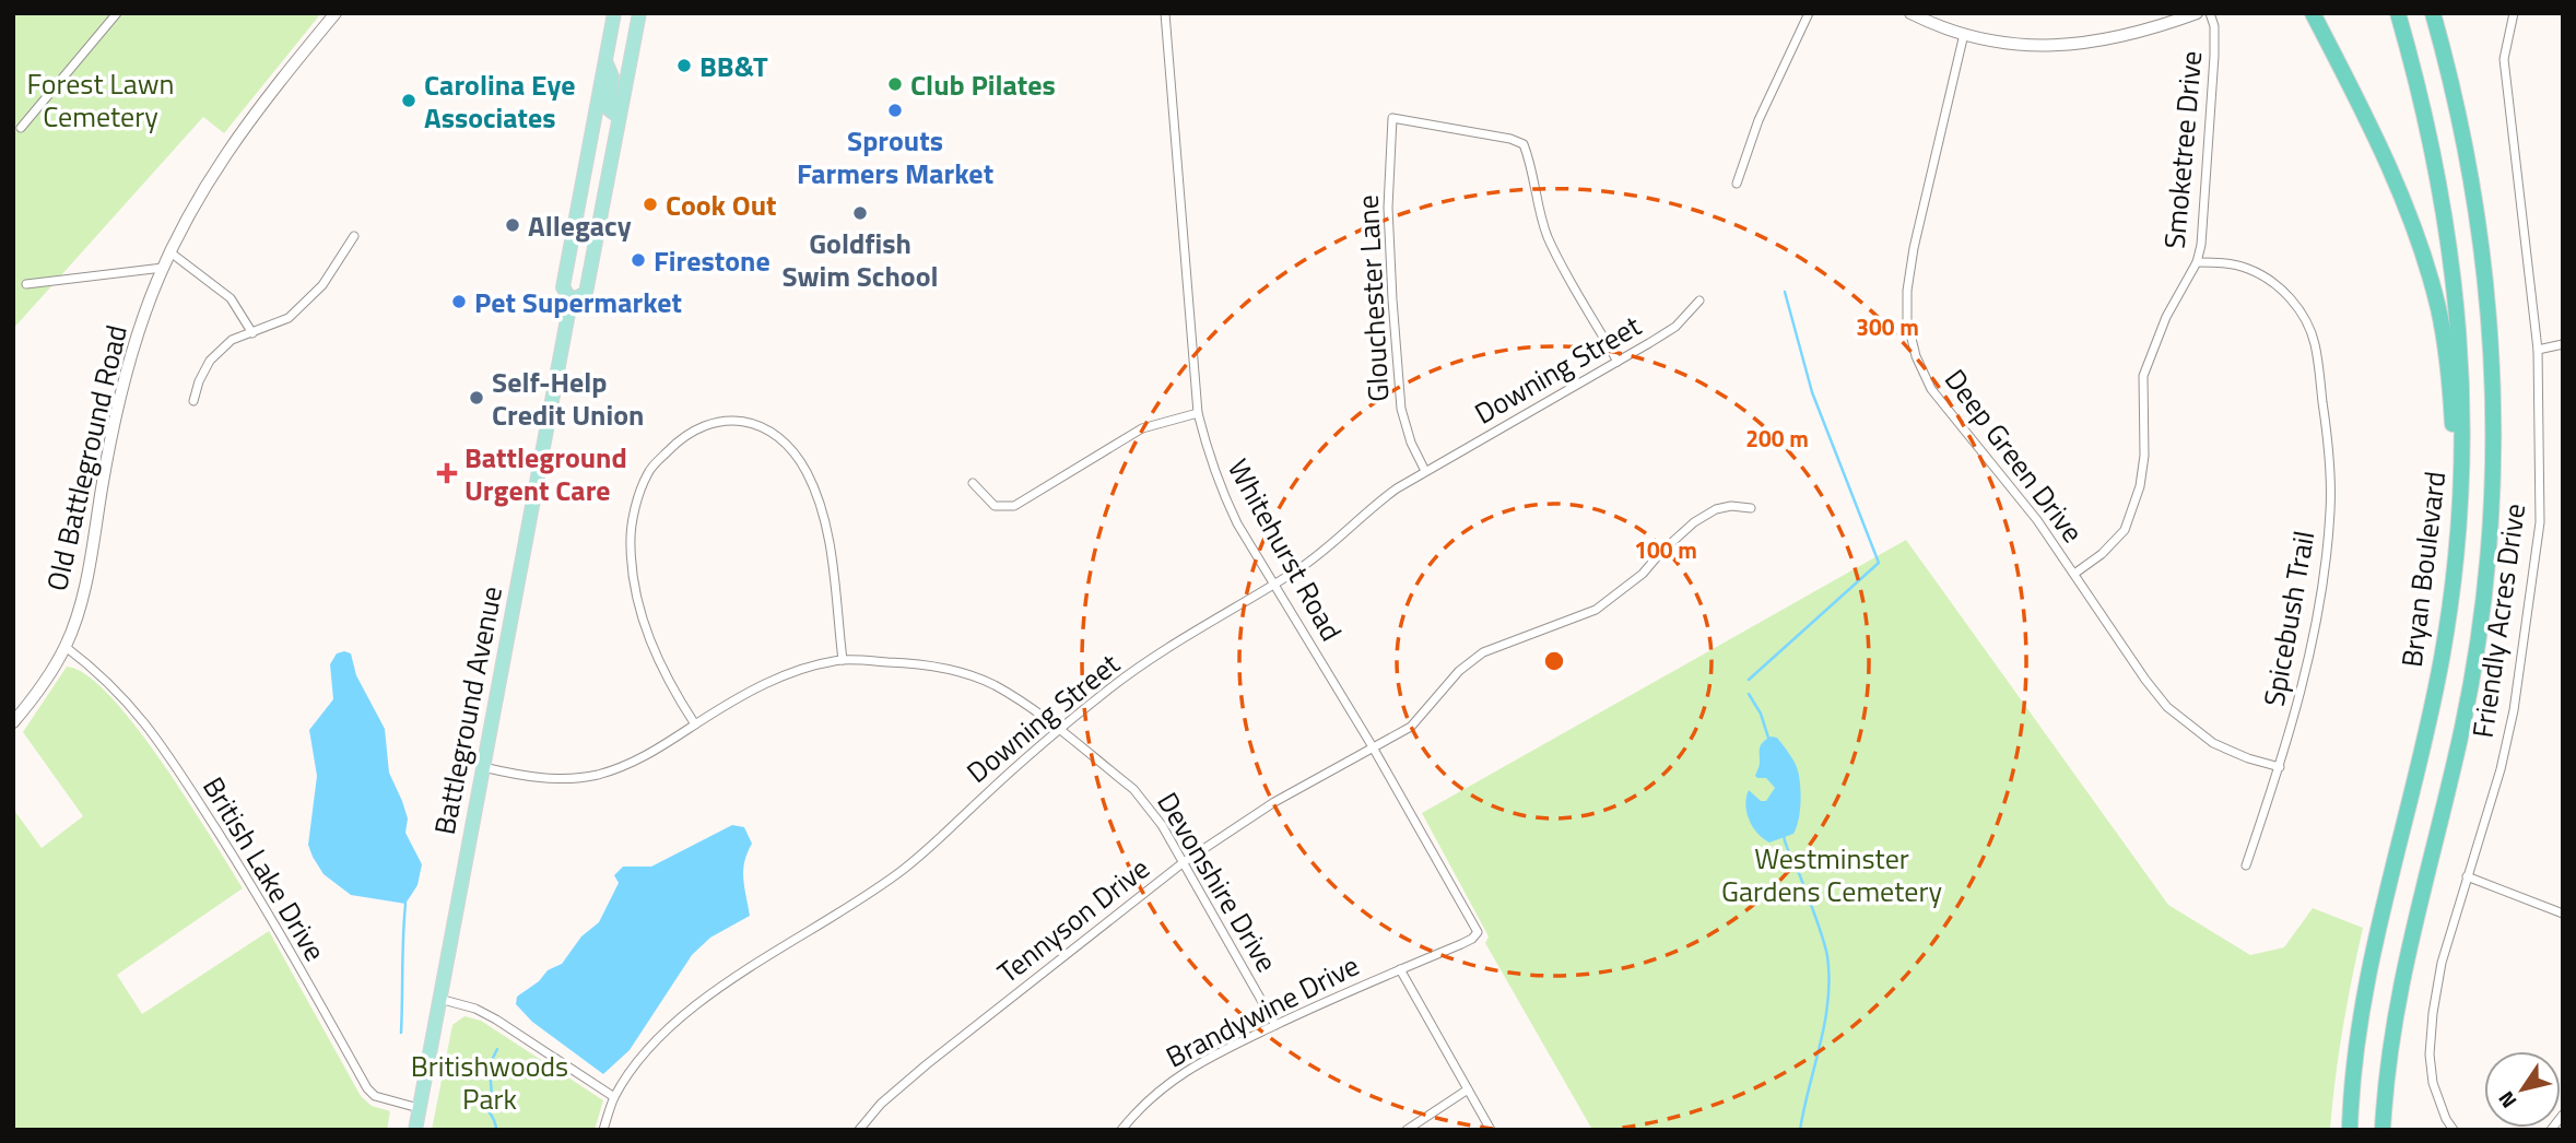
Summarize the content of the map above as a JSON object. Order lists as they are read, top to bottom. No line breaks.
{"streets":{"highway":["Bryan Boulevard"],"main road":["Battleground Avenue"],"street":["Smoketree Drive","Glouchester Lane","Downing Street","Deep Green Drive","Old Battleground Road","Whitehurst Road","Spicebush Trail","Friendly Acres Drive","British Lake Drive","Devonshire Drive","Tennyson Drive","Brandywine Drive"]},"crossings":[["Smoketree Drive","Deep Green Drive"],["Smoketree Drive","Spicebush Trail"],["Glouchester Lane","Downing Street"],["Downing Street","Whitehurst Road"],["Downing Street","Devonshire Drive"],["Deep Green Drive","Spicebush Trail"],["Old Battleground Road","British Lake Drive"],["Whitehurst Road","Tennyson Drive"],["Whitehurst Road","Brandywine Drive"],["Battleground Avenue","British Lake Drive"],["Battleground Avenue","Devonshire Drive"],["Devonshire Drive","Tennyson Drive"],["Devonshire Drive","Brandywine Drive"]],"parks":["Forest Lawn Cemetery","Westminster Gardens Cemetery","Britishwoods Park"],"places":{"other":["BB&T","Club Pilates","Carolina Eye Associates","Sprouts Farmers Market","Cook Out","Goldfish Swim School","Allegacy","Firestone","Pet Supermarket","Self-Help Credit Union"],"health":["Battleground Urgent Care"]},"north":"bottom left","rings":["300 m","200 m","100 m"]}
